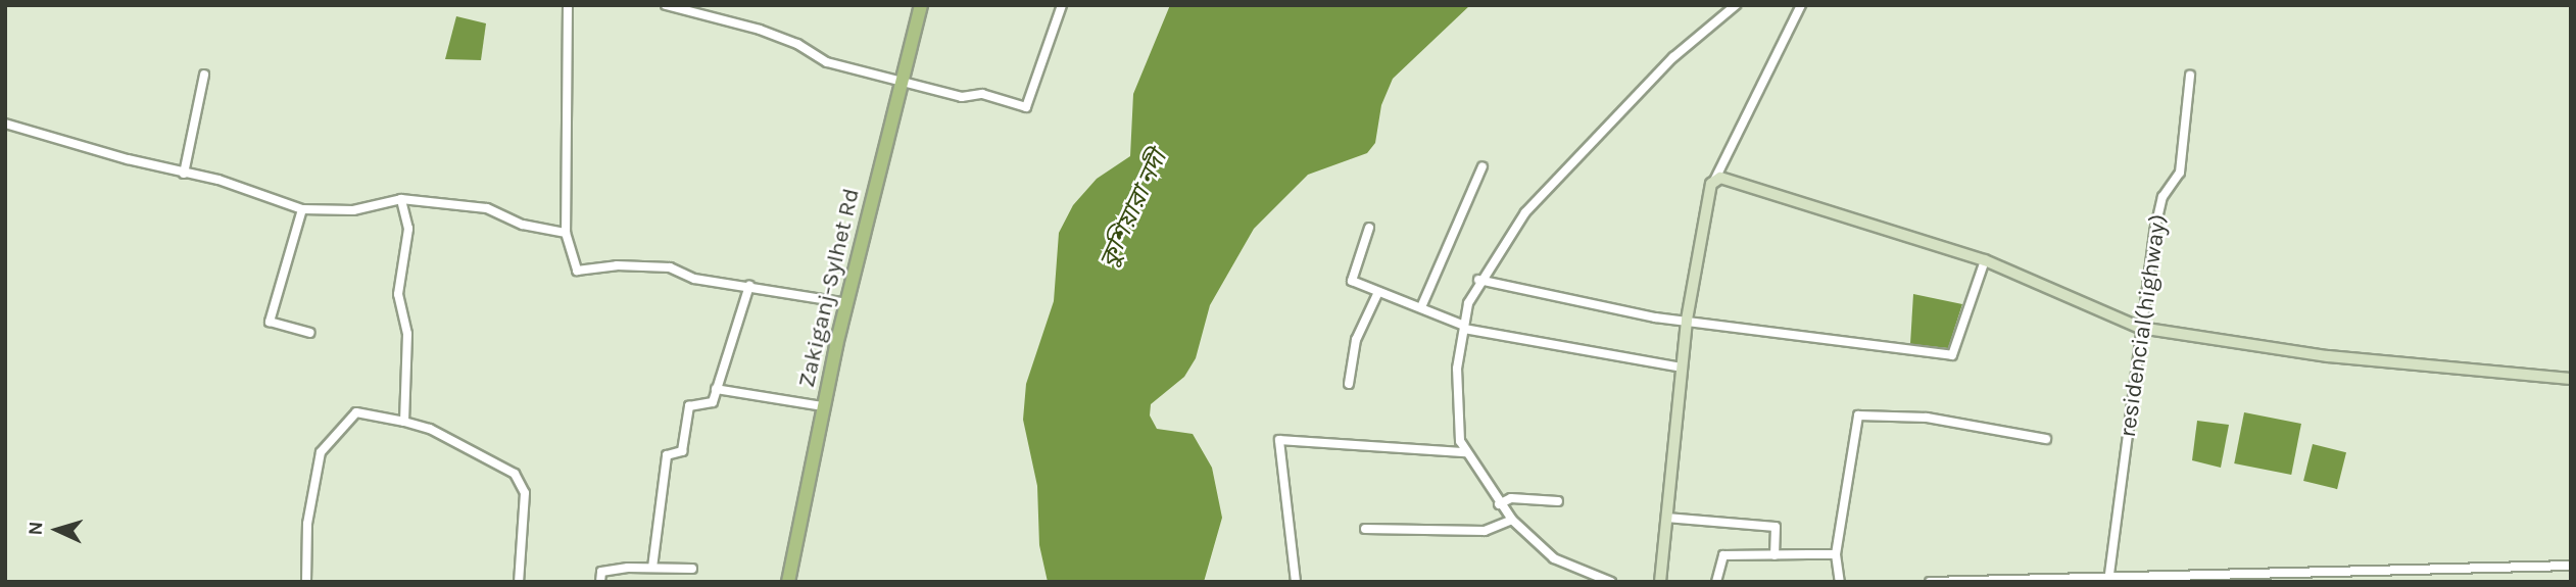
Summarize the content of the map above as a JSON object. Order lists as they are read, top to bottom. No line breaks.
{"streets":{"main road":["Zakiganj-Sylhet Rd"],"street":["residencial(highway)"]},"water":["কুশিয়ারা নদী"],"north":"left"}
